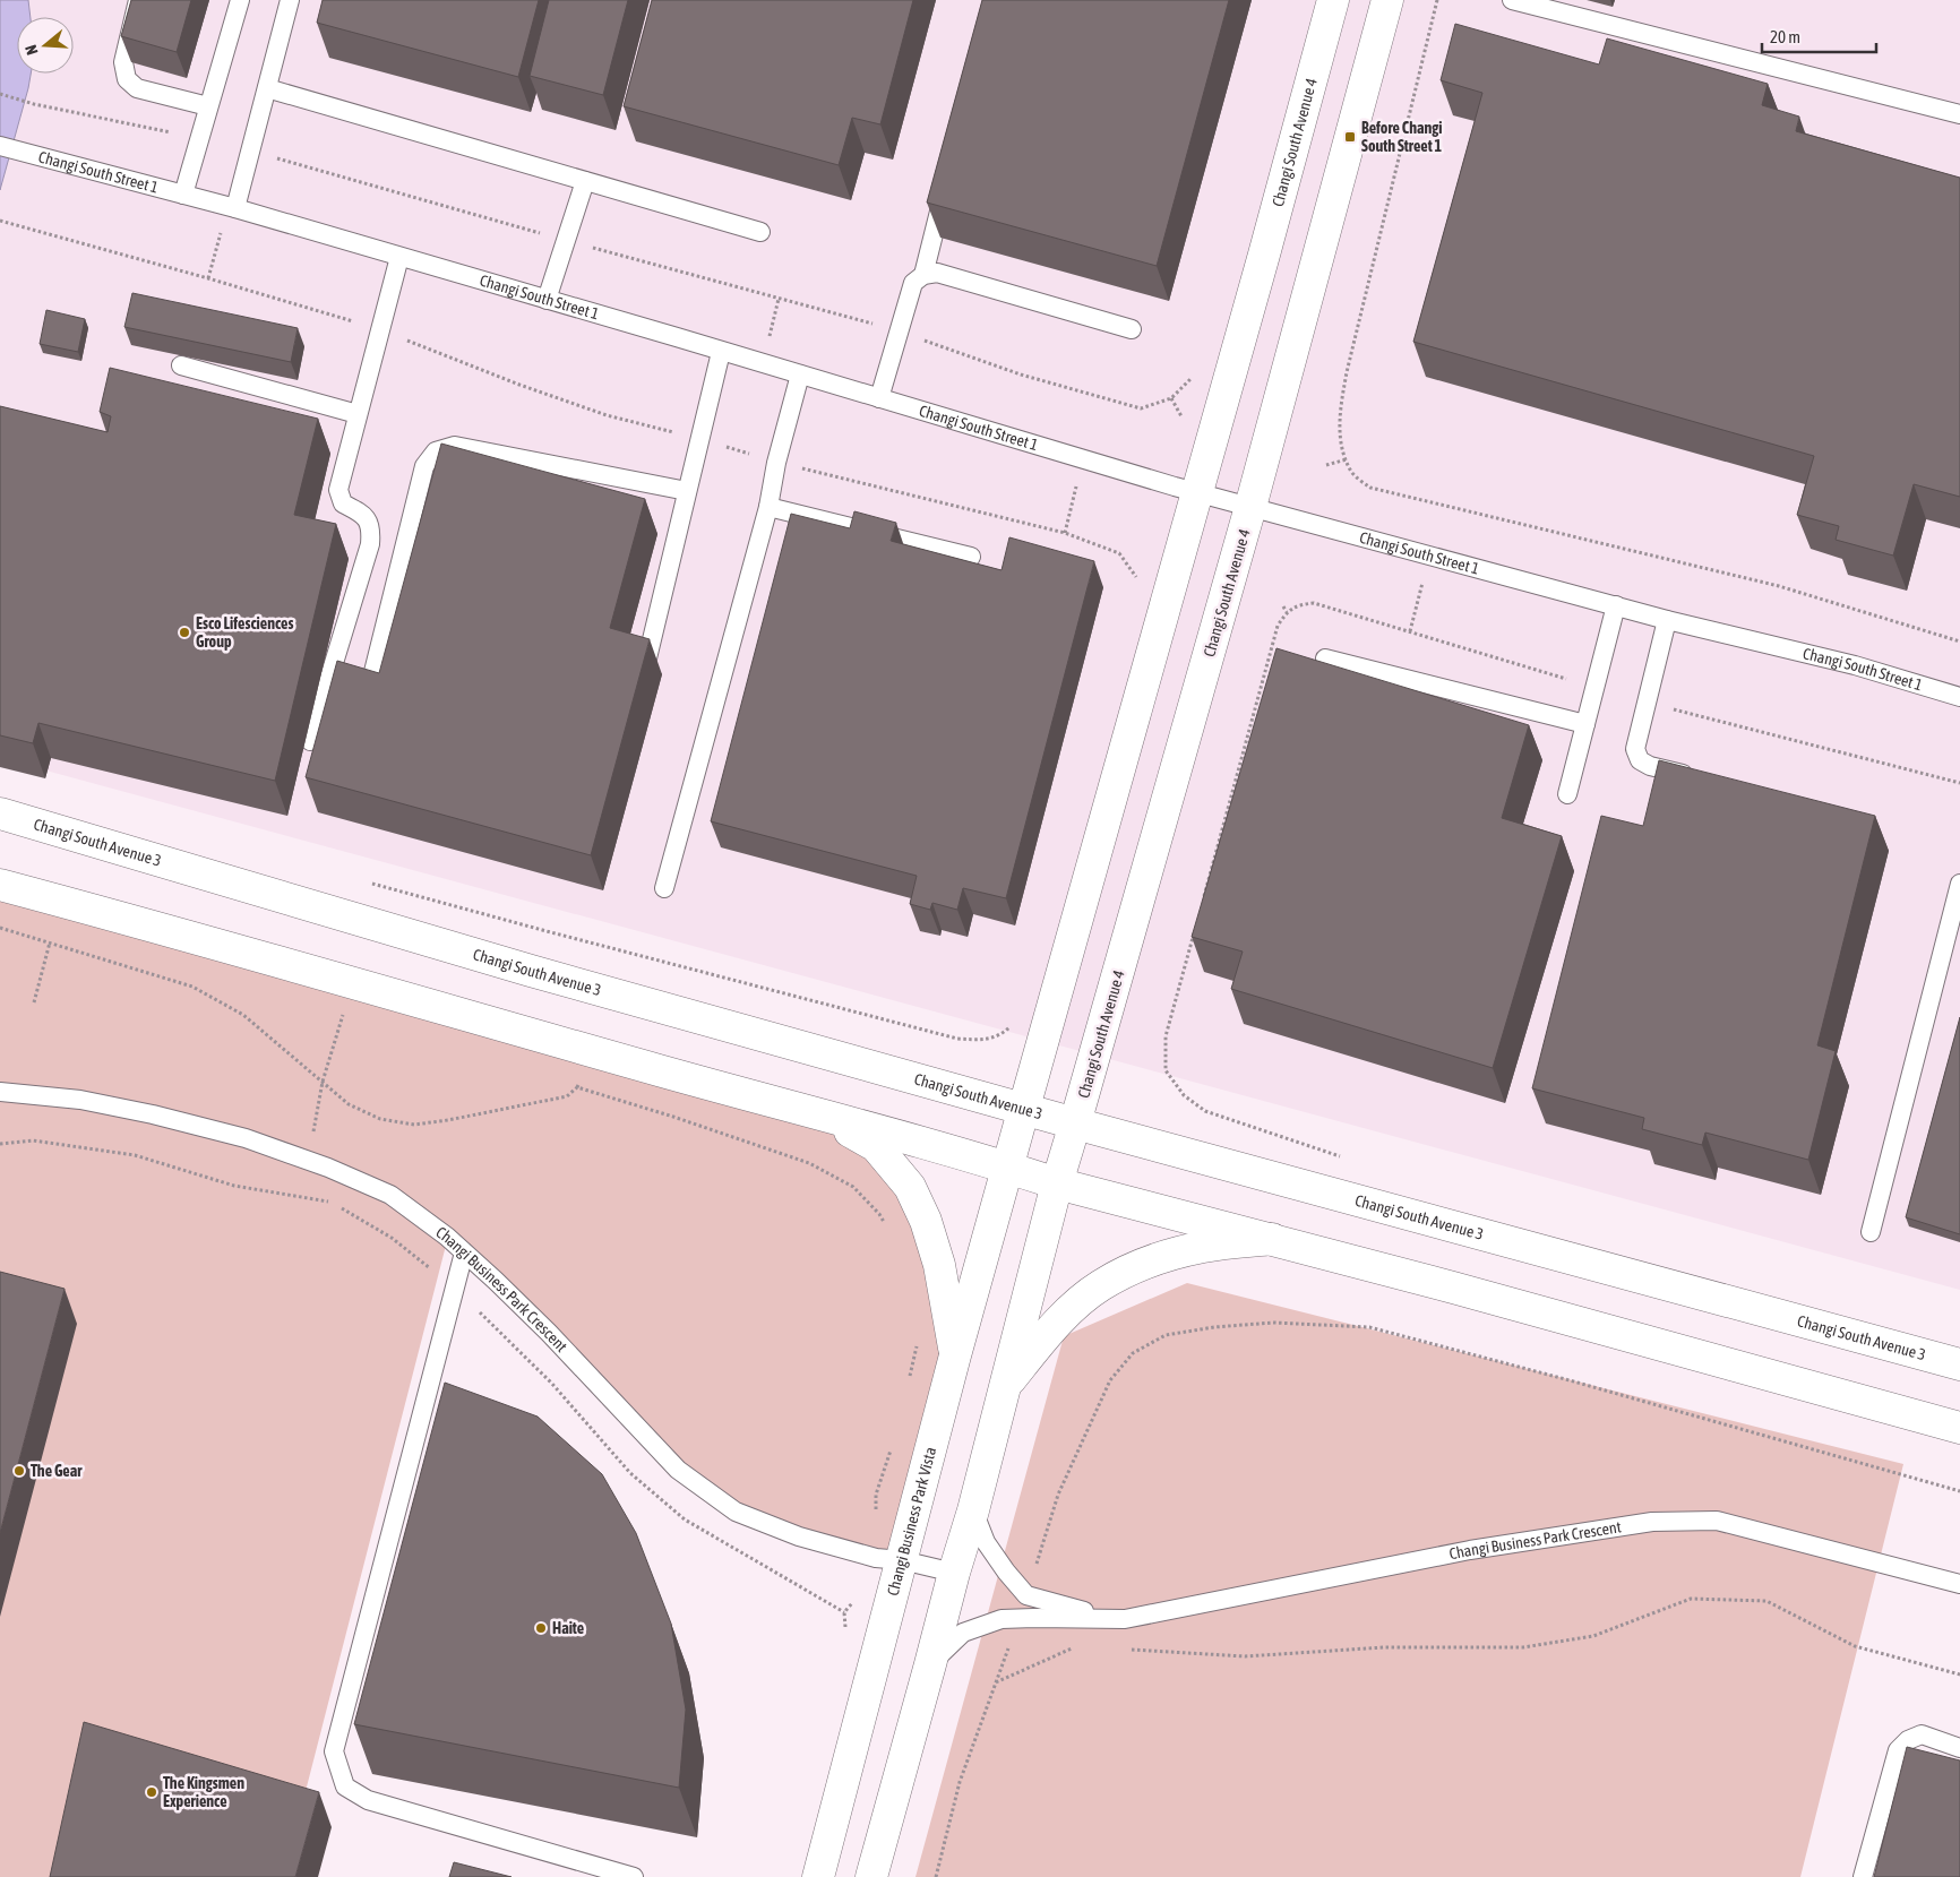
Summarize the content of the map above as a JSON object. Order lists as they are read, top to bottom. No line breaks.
{"streets":{"main road":["Changi South Avenue 4","Changi South Avenue 3","Changi Business Park Vista"],"lane":["Changi South Street 1","Changi Business Park Crescent"]},"crossings":[["Changi South Avenue 4","Changi South Street 1"],["Changi South Avenue 4","Changi South Avenue 3"],["Changi South Avenue 4","Changi Business Park Vista"],["Changi Business Park Crescent","Changi Business Park Vista"]],"places":{"transit":["Before Changi South Street 1"],"other":["Esco Lifesciences Group","The Gear","Haite","The Kingsmen Experience"]},"scale_bar":"20 m","north":"left"}
